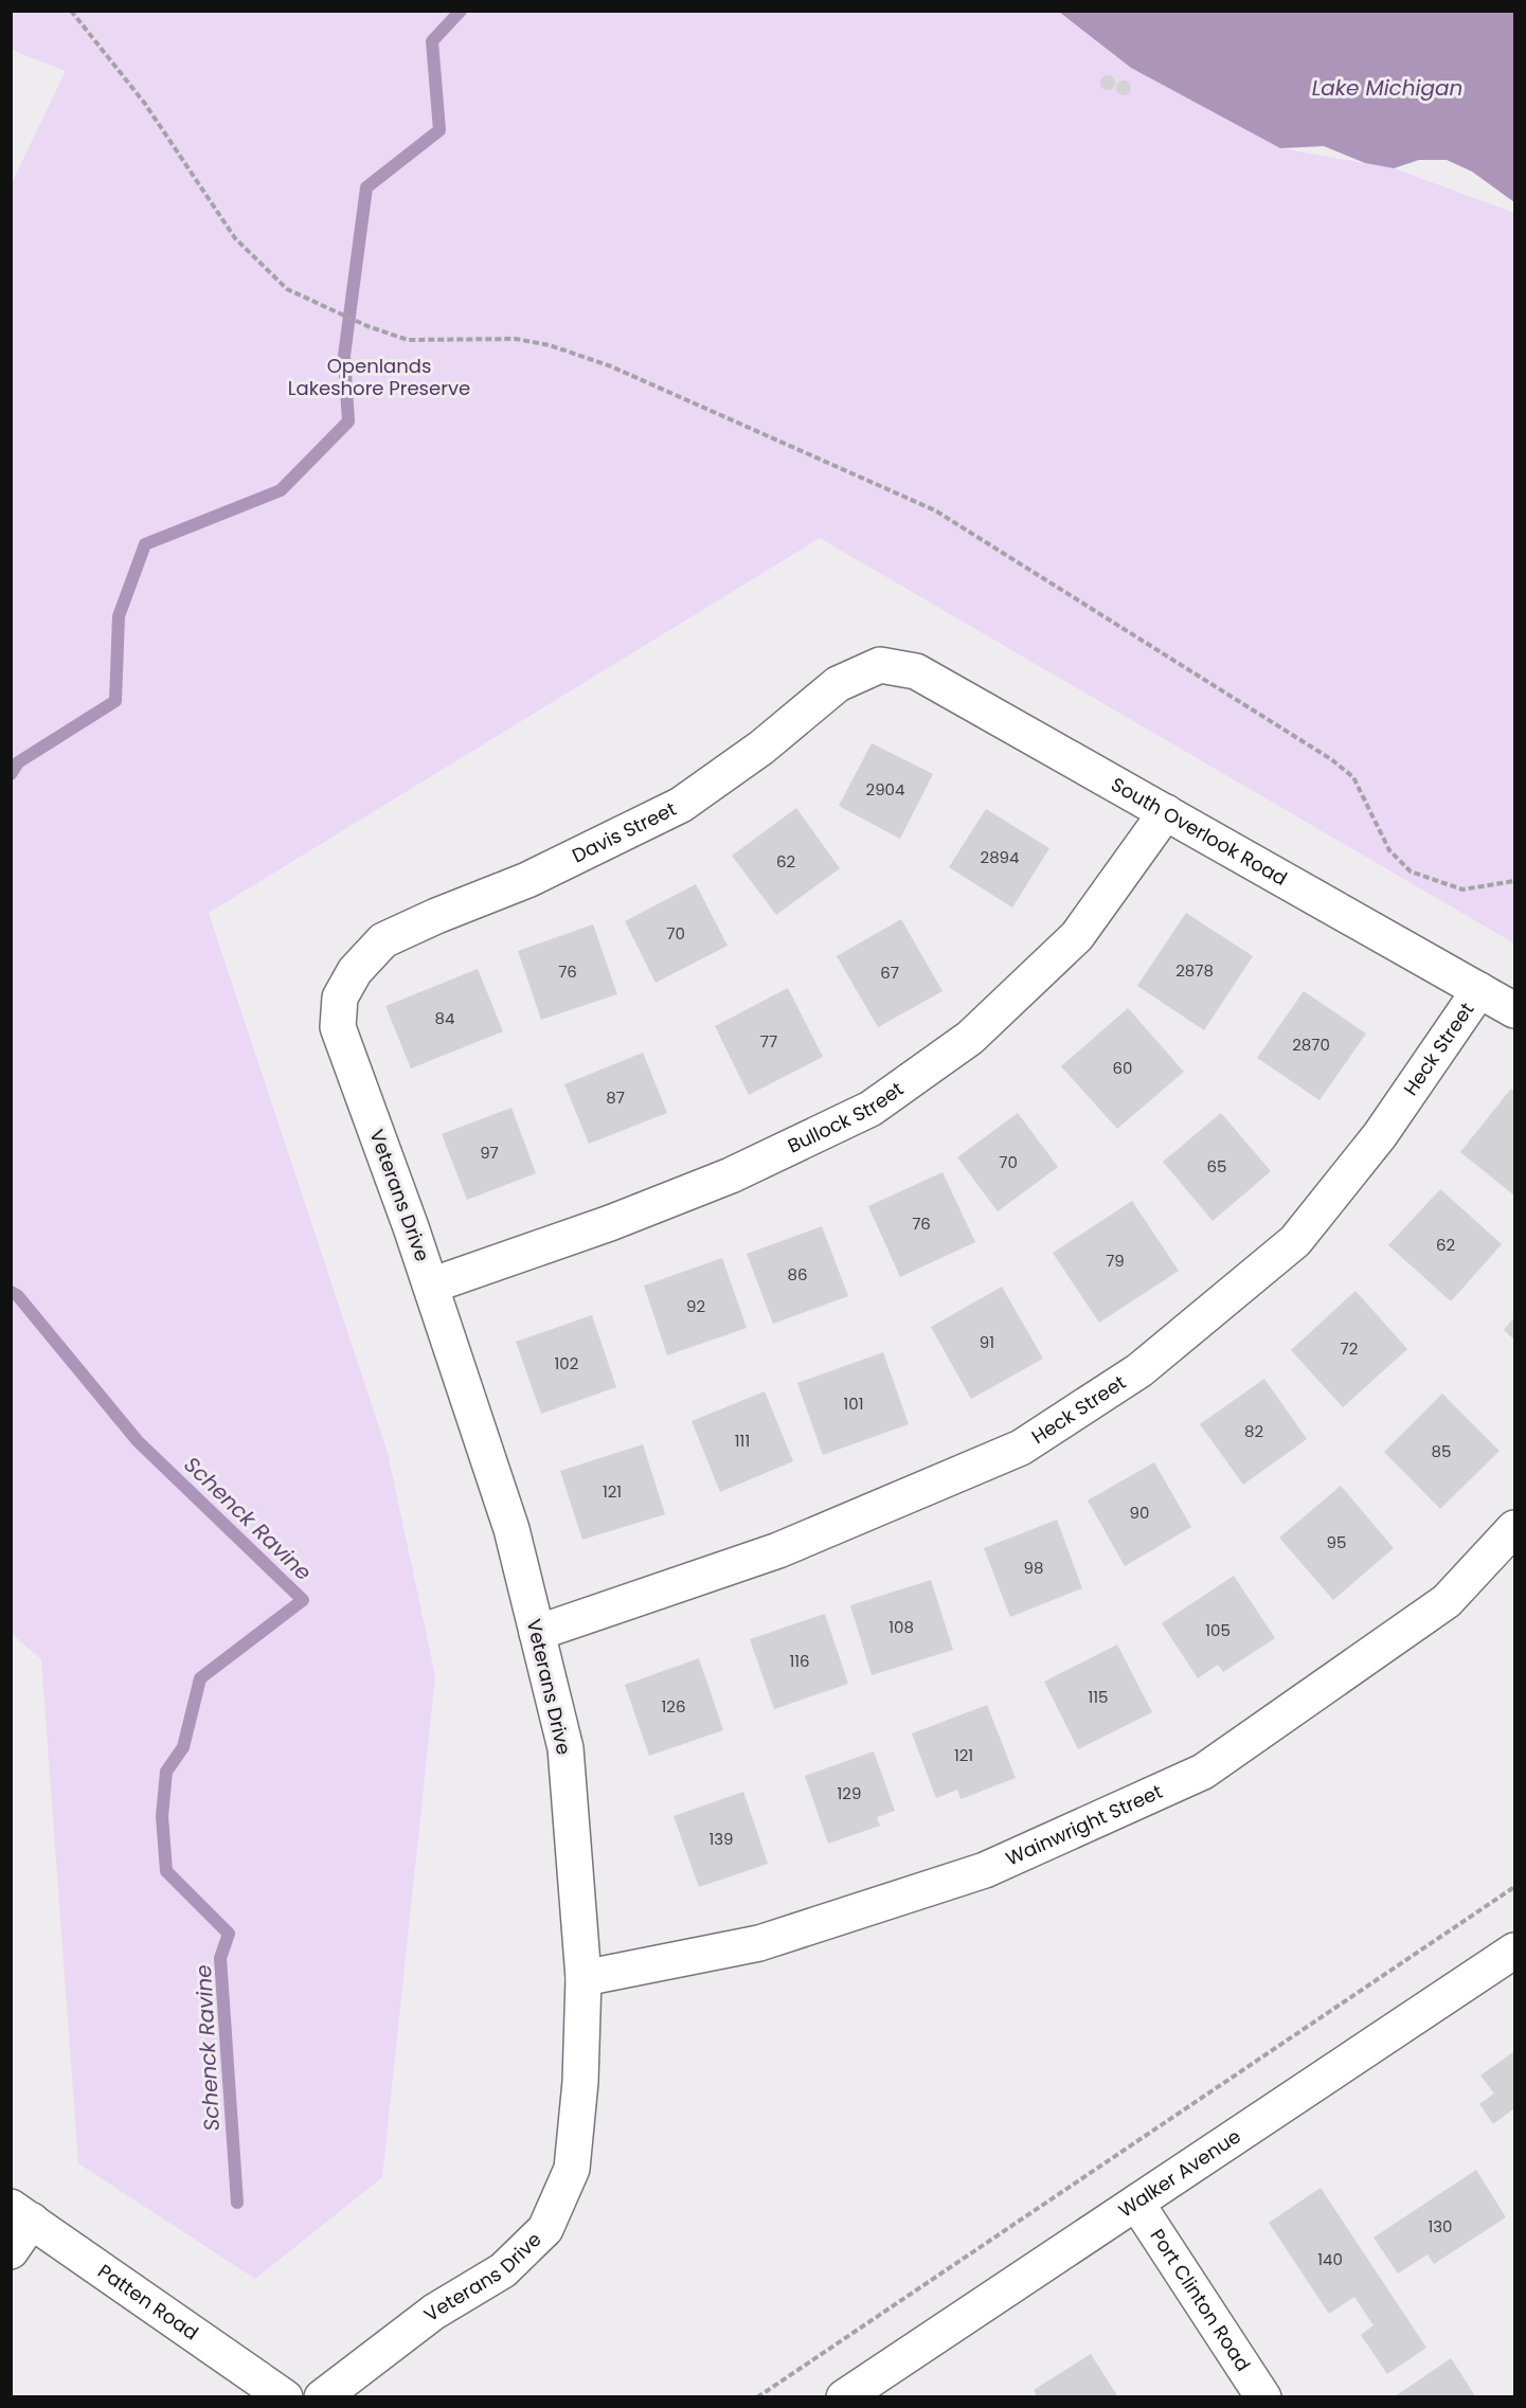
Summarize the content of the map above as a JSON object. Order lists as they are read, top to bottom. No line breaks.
{"streets":{"street":["South Overlook Road","Davis Street","Heck Street","Bullock Street","Veterans Drive","Wainwright Street","Walker Avenue","Port Clinton Road","Patten Road"]},"crossings":[["South Overlook Road","Davis Street"],["South Overlook Road","Heck Street"],["South Overlook Road","Bullock Street"],["Davis Street","Veterans Drive"],["Heck Street","Veterans Drive"],["Bullock Street","Veterans Drive"],["Veterans Drive","Wainwright Street"],["Walker Avenue","Port Clinton Road"]],"water":["Lake Michigan","Schenck Ravine"],"parks":["Openlands Lakeshore Preserve"],"house_numbers":["2904","2894","62","70","2878","76","67","84","77","2870","60","87","97","70","65","76","62","79","86","92","91","72","102","101","82","111","85","121","90","95","98","108","105","116","115","126","121","129","139","130","140"]}
